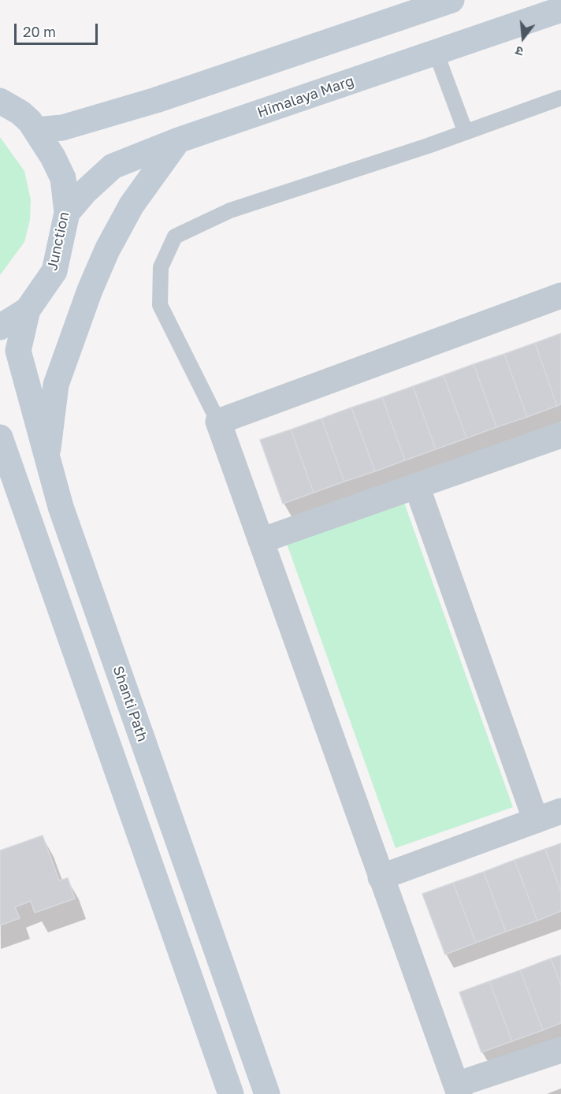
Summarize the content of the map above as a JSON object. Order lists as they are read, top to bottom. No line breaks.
{"streets":{"main road":["Himalaya Marg","Junction","Shanti Path"]},"crossings":[["Himalaya Marg","Junction"],["Junction","Shanti Path"]],"scale_bar":"20 m","north":"bottom"}
